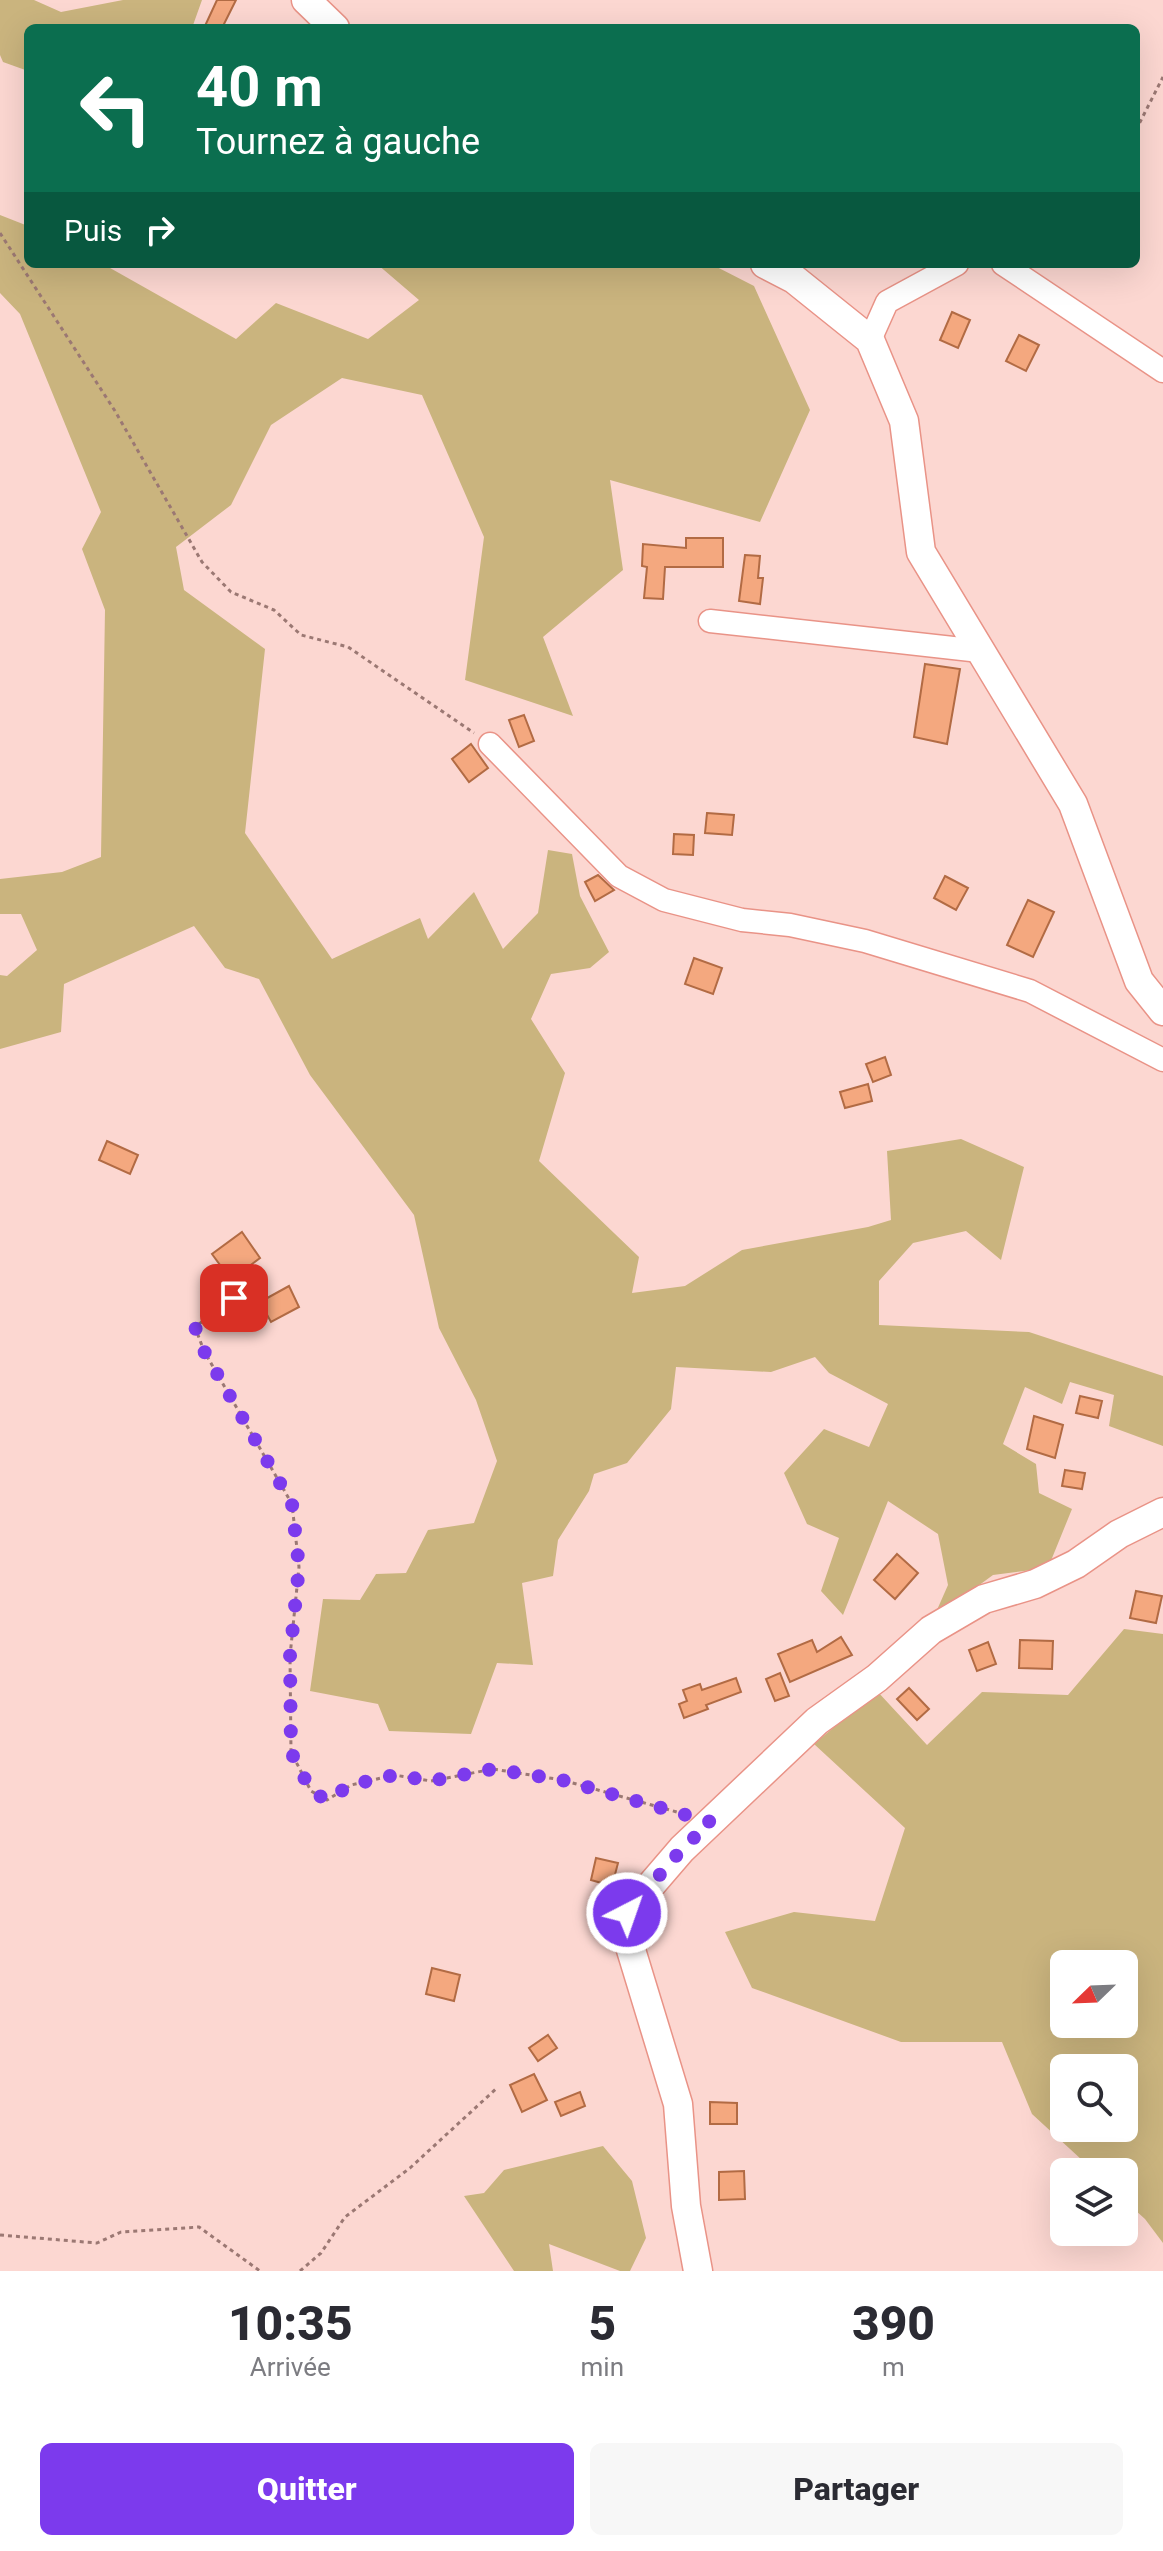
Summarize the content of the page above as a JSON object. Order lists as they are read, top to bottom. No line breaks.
{"north":"bottom left","page":{"turn":["40 m","Tournez à gauche"],"then":"Puis","eta":["10:35","Arrivée","5","min","390","m"],"buttons":["Quitter","Partager"]}}
